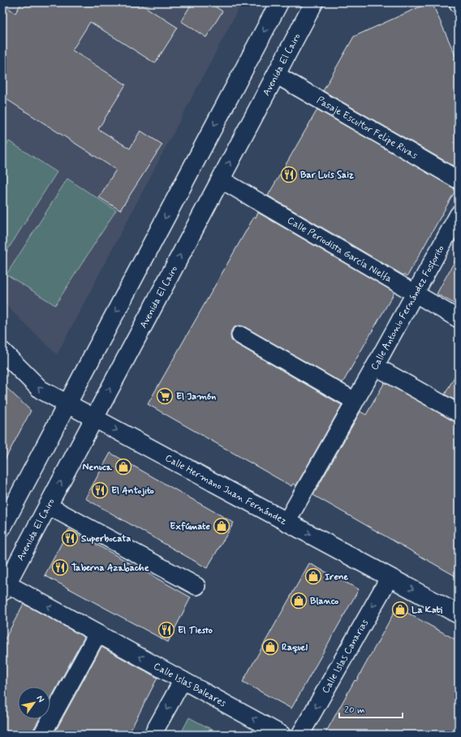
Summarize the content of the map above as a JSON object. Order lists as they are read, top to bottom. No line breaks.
{"streets":{"main road":["Avenida El Cairo","Calle Hermano Juan Fernández"],"street":["Pasaje Escultor Felipe Rivas","Calle Periodista García Nielfa","Calle Antonio Fernández Fosforito","Calle Islas Canarias","Calle Islas Baleares"]},"crossings":[["Avenida El Cairo","Pasaje Escultor Felipe Rivas"],["Avenida El Cairo","Calle Periodista García Nielfa"],["Avenida El Cairo","Calle Hermano Juan Fernández"],["Avenida El Cairo","Calle Islas Baleares"],["Calle Periodista García Nielfa","Calle Antonio Fernández Fosforito"],["Calle Antonio Fernández Fosforito","Calle Hermano Juan Fernández"],["Calle Hermano Juan Fernández","Calle Islas Canarias"]],"one_way":["Calle Islas Canarias"],"places":{"restaurant":["Bar Luis Saiz","El Antojito","Superbocata","Taberna Azabache","El Tiesto"],"supermarket":["El Jamón"],"shop":["Nenuca","Exfúmate","Irene","Blanco","La Kati","Raquel"]},"scale_bar":"20 m","north":"top right"}
